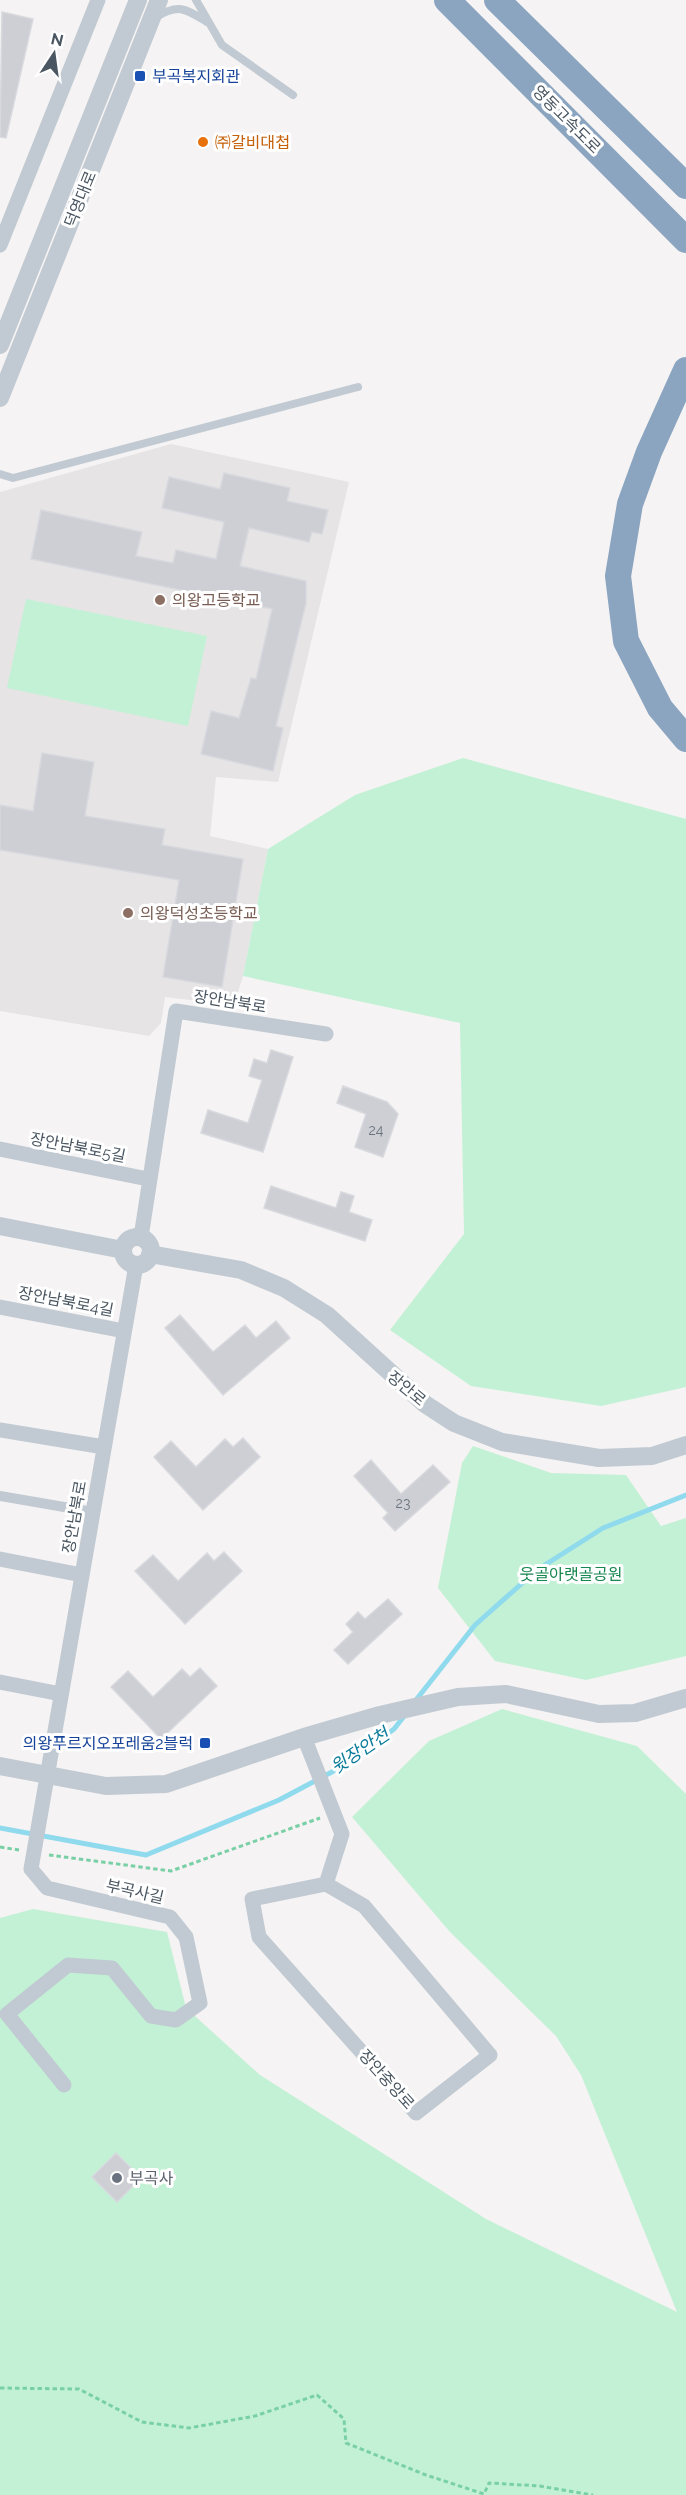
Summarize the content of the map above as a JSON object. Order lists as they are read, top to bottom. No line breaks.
{"streets":{"highway":["영동고속도로"],"street":["덕영대로","장안남북로","장안남북로5길","장안남북로4길","장안로","부곡사길","장안중앙로"]},"crossings":[["장안남북로","장안남북로5길"],["장안남북로","장안남북로4길"],["장안남북로","장안로"]],"water":["윗장안천"],"parks":["웃골아랫골공원"],"places":{"transit":["부곡복지회관","의왕푸르지오포레움2블럭"],"other":["㈜갈비대첩","의왕고등학교","의왕덕성초등학교","부곡사"]},"house_numbers":["24","23"],"north":"top"}
